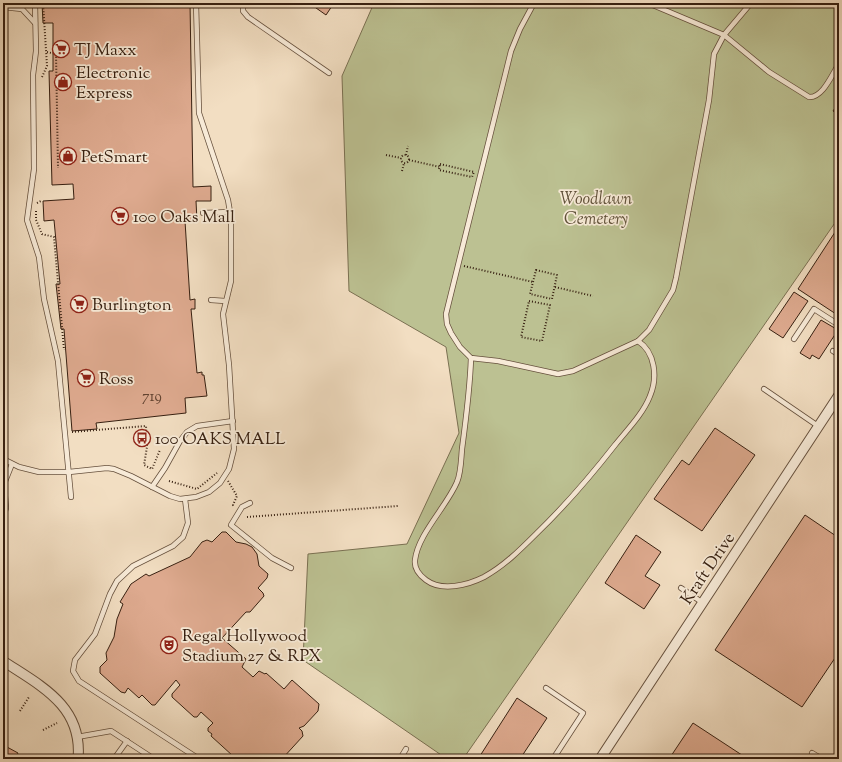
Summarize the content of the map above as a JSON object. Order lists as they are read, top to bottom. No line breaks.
{"streets":{"street":["Kraft Drive"]},"parks":["Woodlawn Cemetery"],"places":{"supermarket":["TJ Maxx","100 Oaks Mall","Burlington","Ross"],"shop":["Electronic Express","PetSmart"],"bus stop":["100 OAKS MALL"],"theatre":["Regal Hollywood Stadium 27 & RPX"]},"house_numbers":["719"]}
